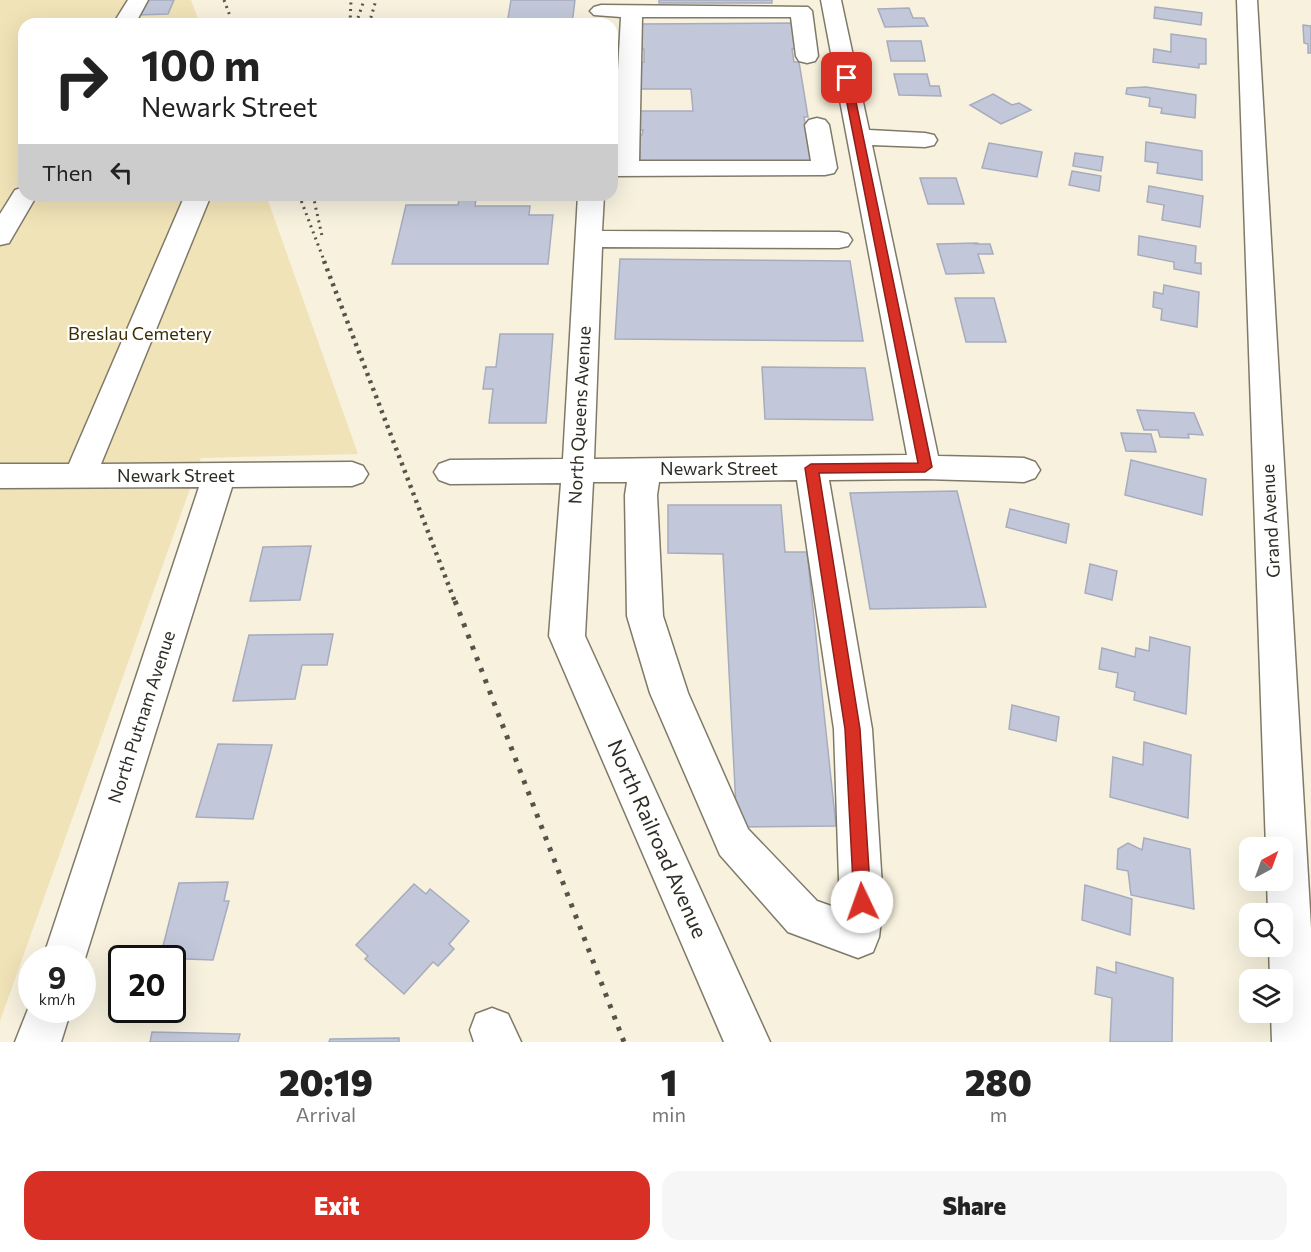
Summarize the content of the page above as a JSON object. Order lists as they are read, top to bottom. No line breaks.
{"streets":{"street":["North Queens Avenue","Newark Street","Grand Avenue","North Putnam Avenue","North Railroad Avenue"]},"crossings":[["North Queens Avenue","Newark Street"],["North Queens Avenue","North Railroad Avenue"],["Newark Street","North Putnam Avenue"]],"parks":["Breslau Cemetery"],"north":"top right","page":{"turn":["100 m","Newark Street"],"then":"Then","speed":"9 km/h","limit":"20","eta":["20:19","Arrival","1","min","280","m"],"buttons":["Exit","Share"]}}
